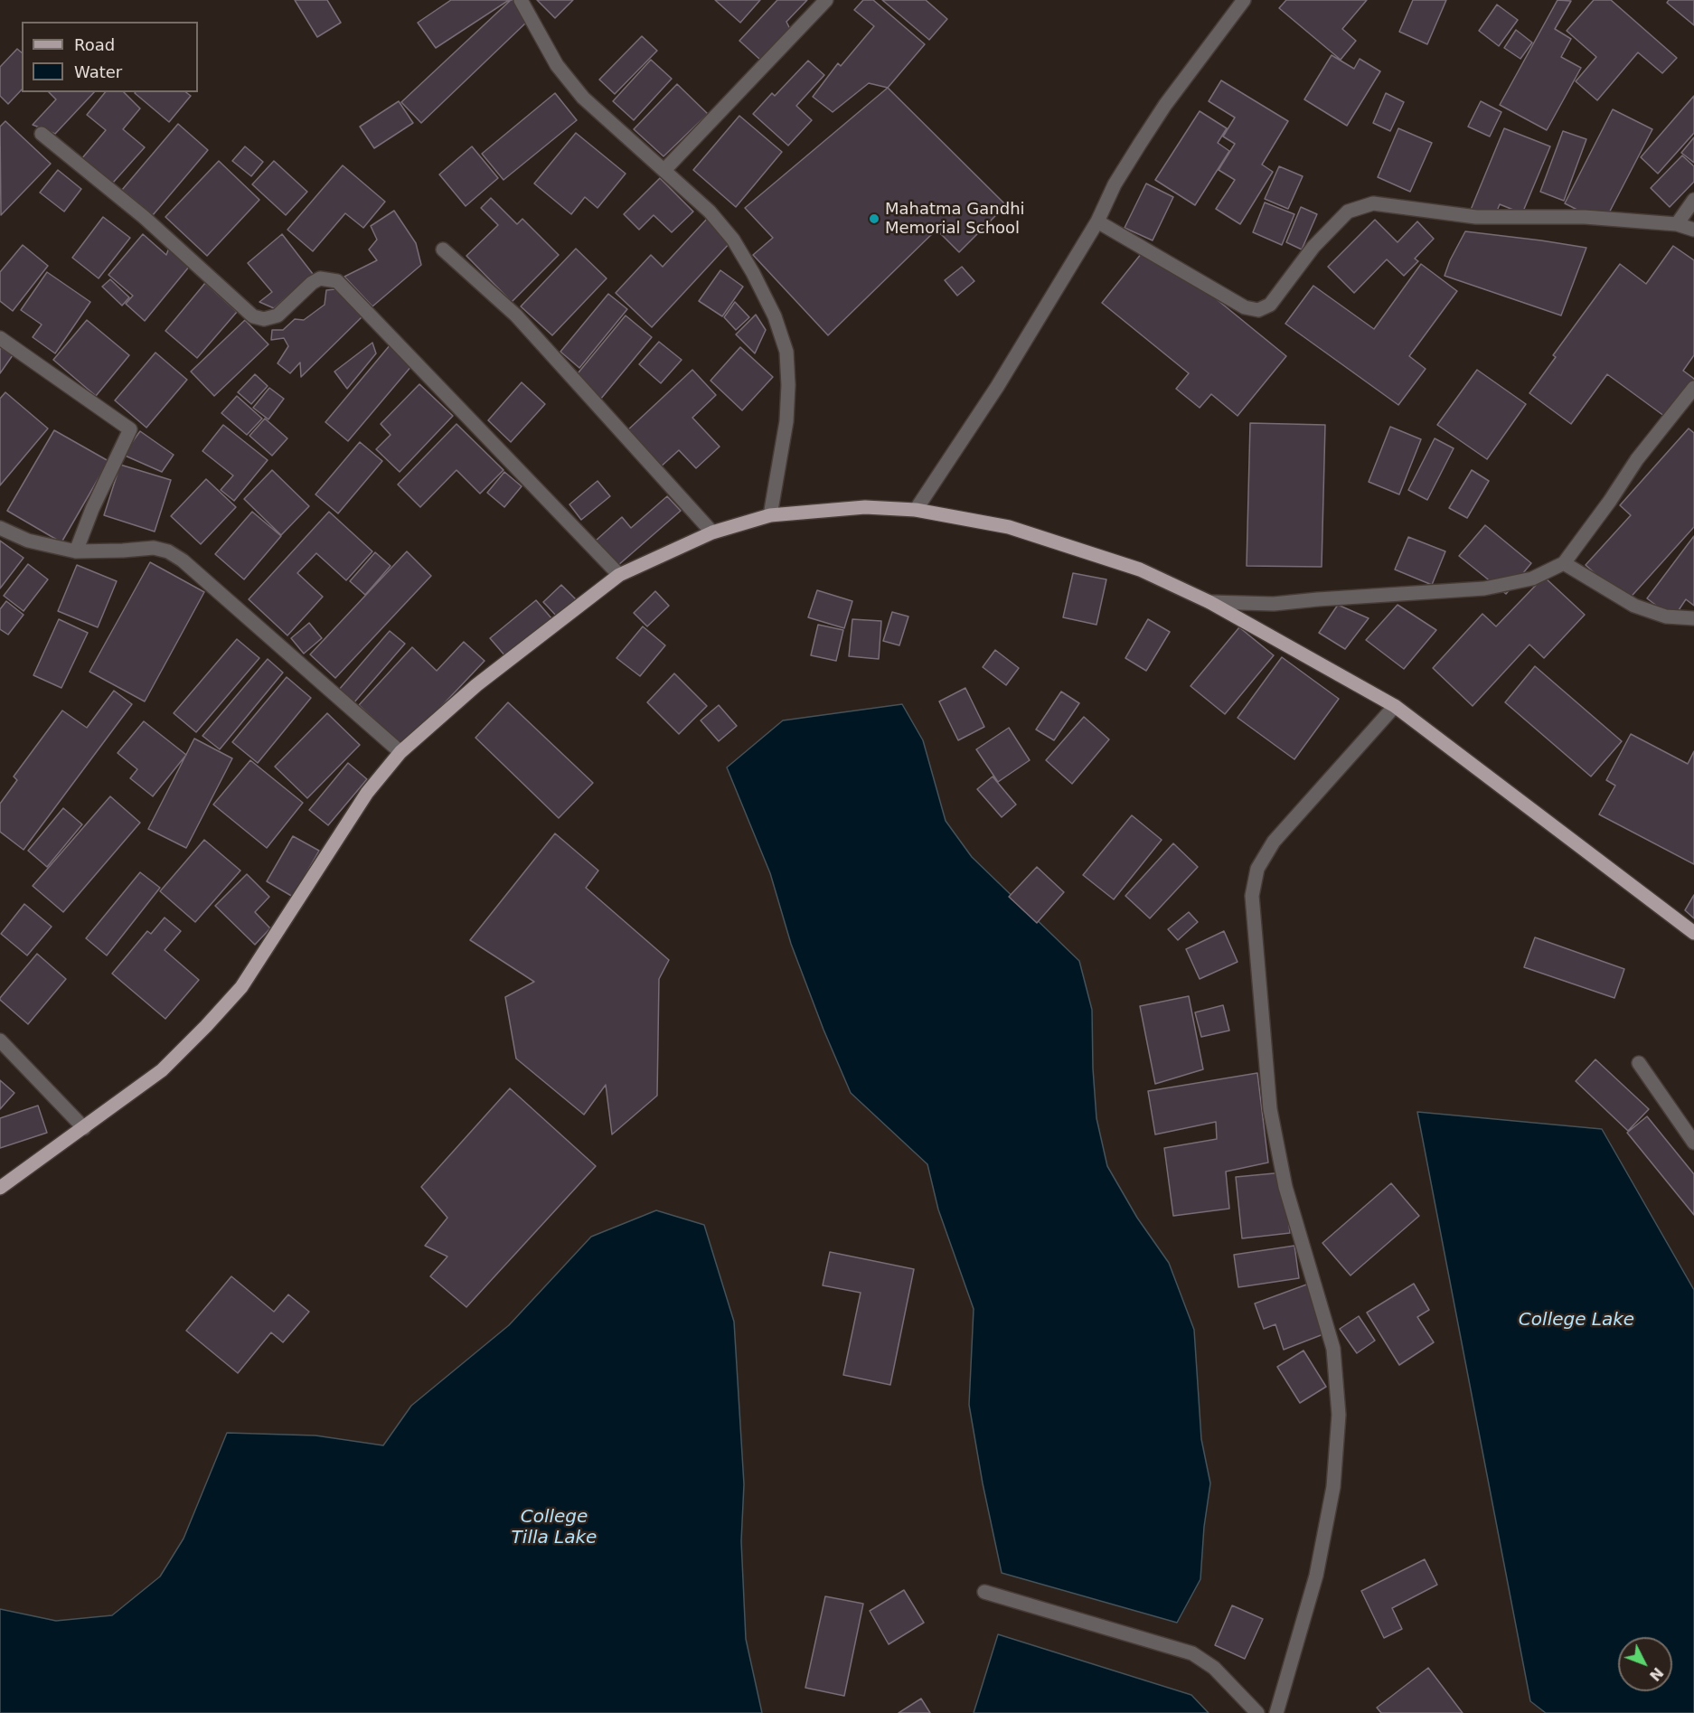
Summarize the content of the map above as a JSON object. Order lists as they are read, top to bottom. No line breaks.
{"water":["College Lake","College Tilla Lake"],"places":["Mahatma Gandhi Memorial School"],"legend":["Road","Water"],"north":"bottom right"}
